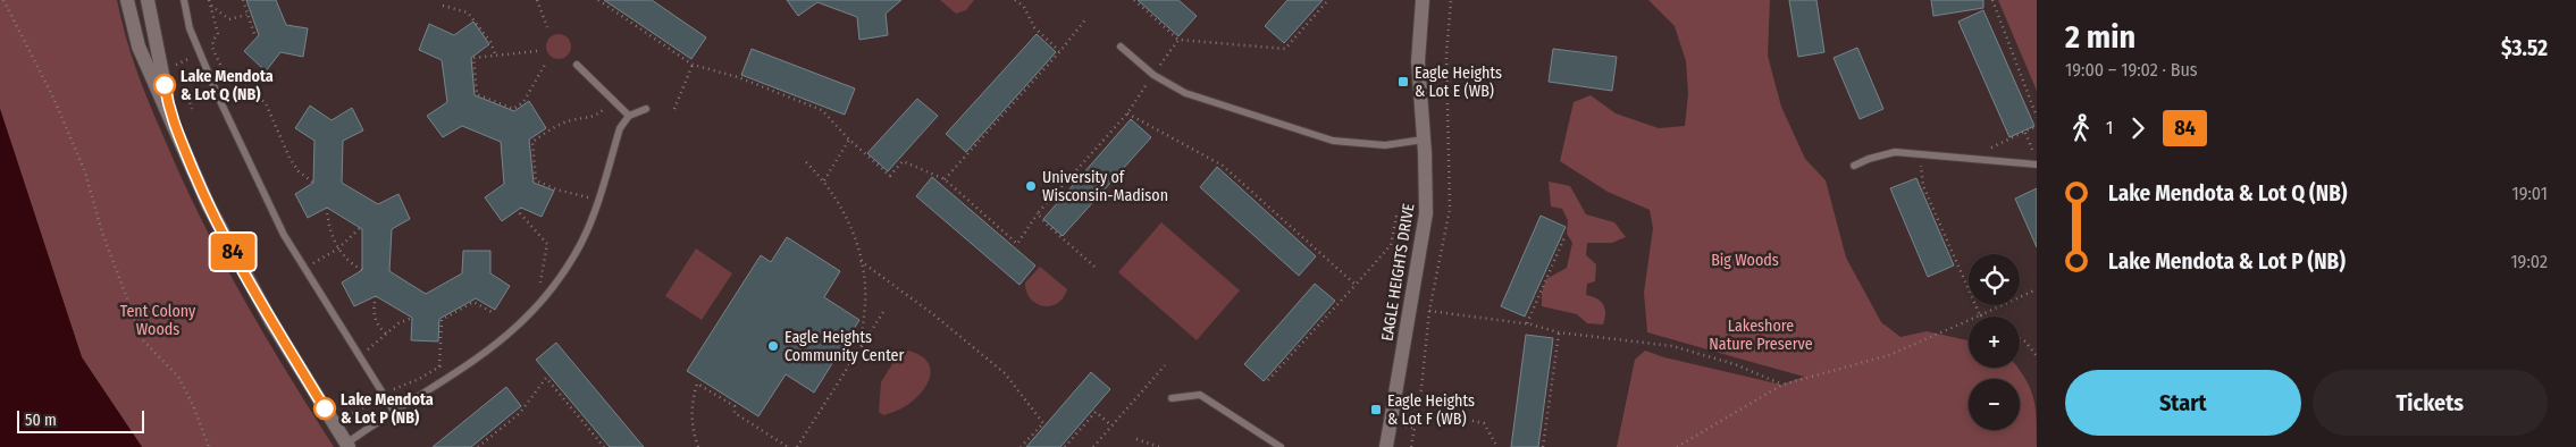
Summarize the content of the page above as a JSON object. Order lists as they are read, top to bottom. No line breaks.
{"streets":{"street":["EAGLE HEIGHTS DRIVE"]},"parks":["Big Woods","Tent Colony Woods","Lakeshore Nature Preserve"],"places":{"transit":["Eagle Heights & Lot E (WB)","Eagle Heights & Lot F (WB)"],"other":["Lake Mendota & Lot Q (NB)","University of Wisconsin-Madison","Eagle Heights Community Center","Lake Mendota & Lot P (NB)"]},"lines":["bus line 84"],"scale_bar":"50 m","page":{"on_map":"84","heading":["2 min","19:00 – 19:02 · Bus","$3.52"],"legs":["1","84"],"list":[{"name":"Lake Mendota & Lot Q (NB)","value":"19:01"},{"name":"Lake Mendota & Lot P (NB)","value":"19:02"}],"map_buttons":["+","−"],"buttons":["Start","Tickets"],"scale":"50 m"}}
